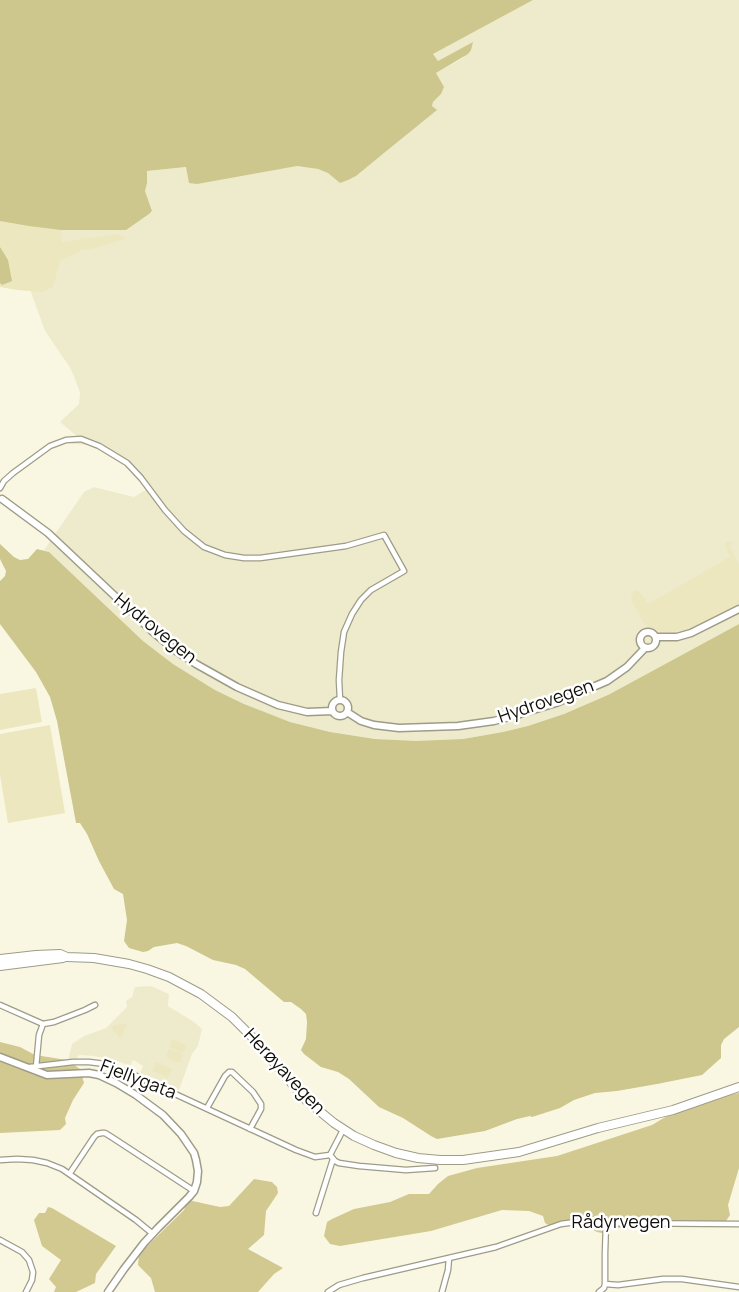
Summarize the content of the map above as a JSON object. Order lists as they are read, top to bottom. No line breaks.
{"streets":{"highway":["Herøyavegen"],"street":["Hydrovegen","Fjellygata","Rådyrvegen"]}}
